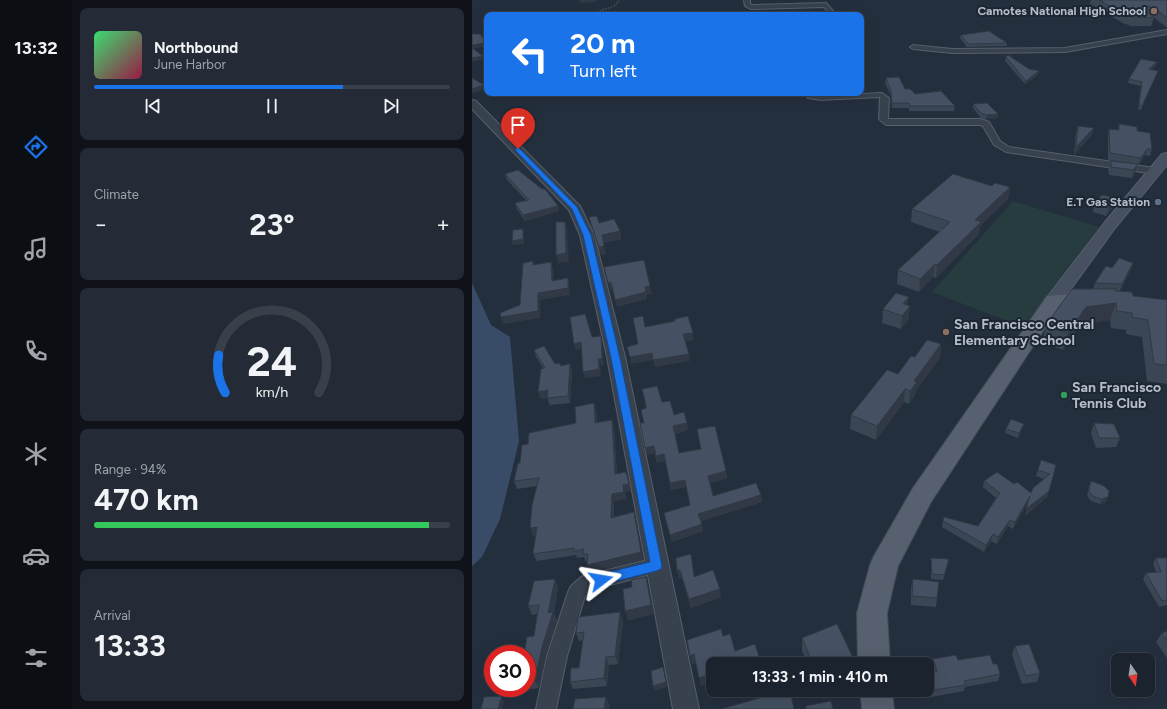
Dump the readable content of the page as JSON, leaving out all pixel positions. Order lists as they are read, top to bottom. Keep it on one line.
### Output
{"places":["Camotes National High School","E.T Gas Station","San Francisco Central Elementary School","San Francisco Tennis Club"],"north":"bottom","page":{"tabs":"13:32","turn":["20 m","Turn left"],"song":["Northbound","June Harbor"],"tile":["Climate",["Range · 94%","470 km"],["Arrival","13:33"]],"heat":["−","23°","+"],"limit":"30","trip":"13:33 · 1 min · 410 m","gauge":["24","km/h"]}}
